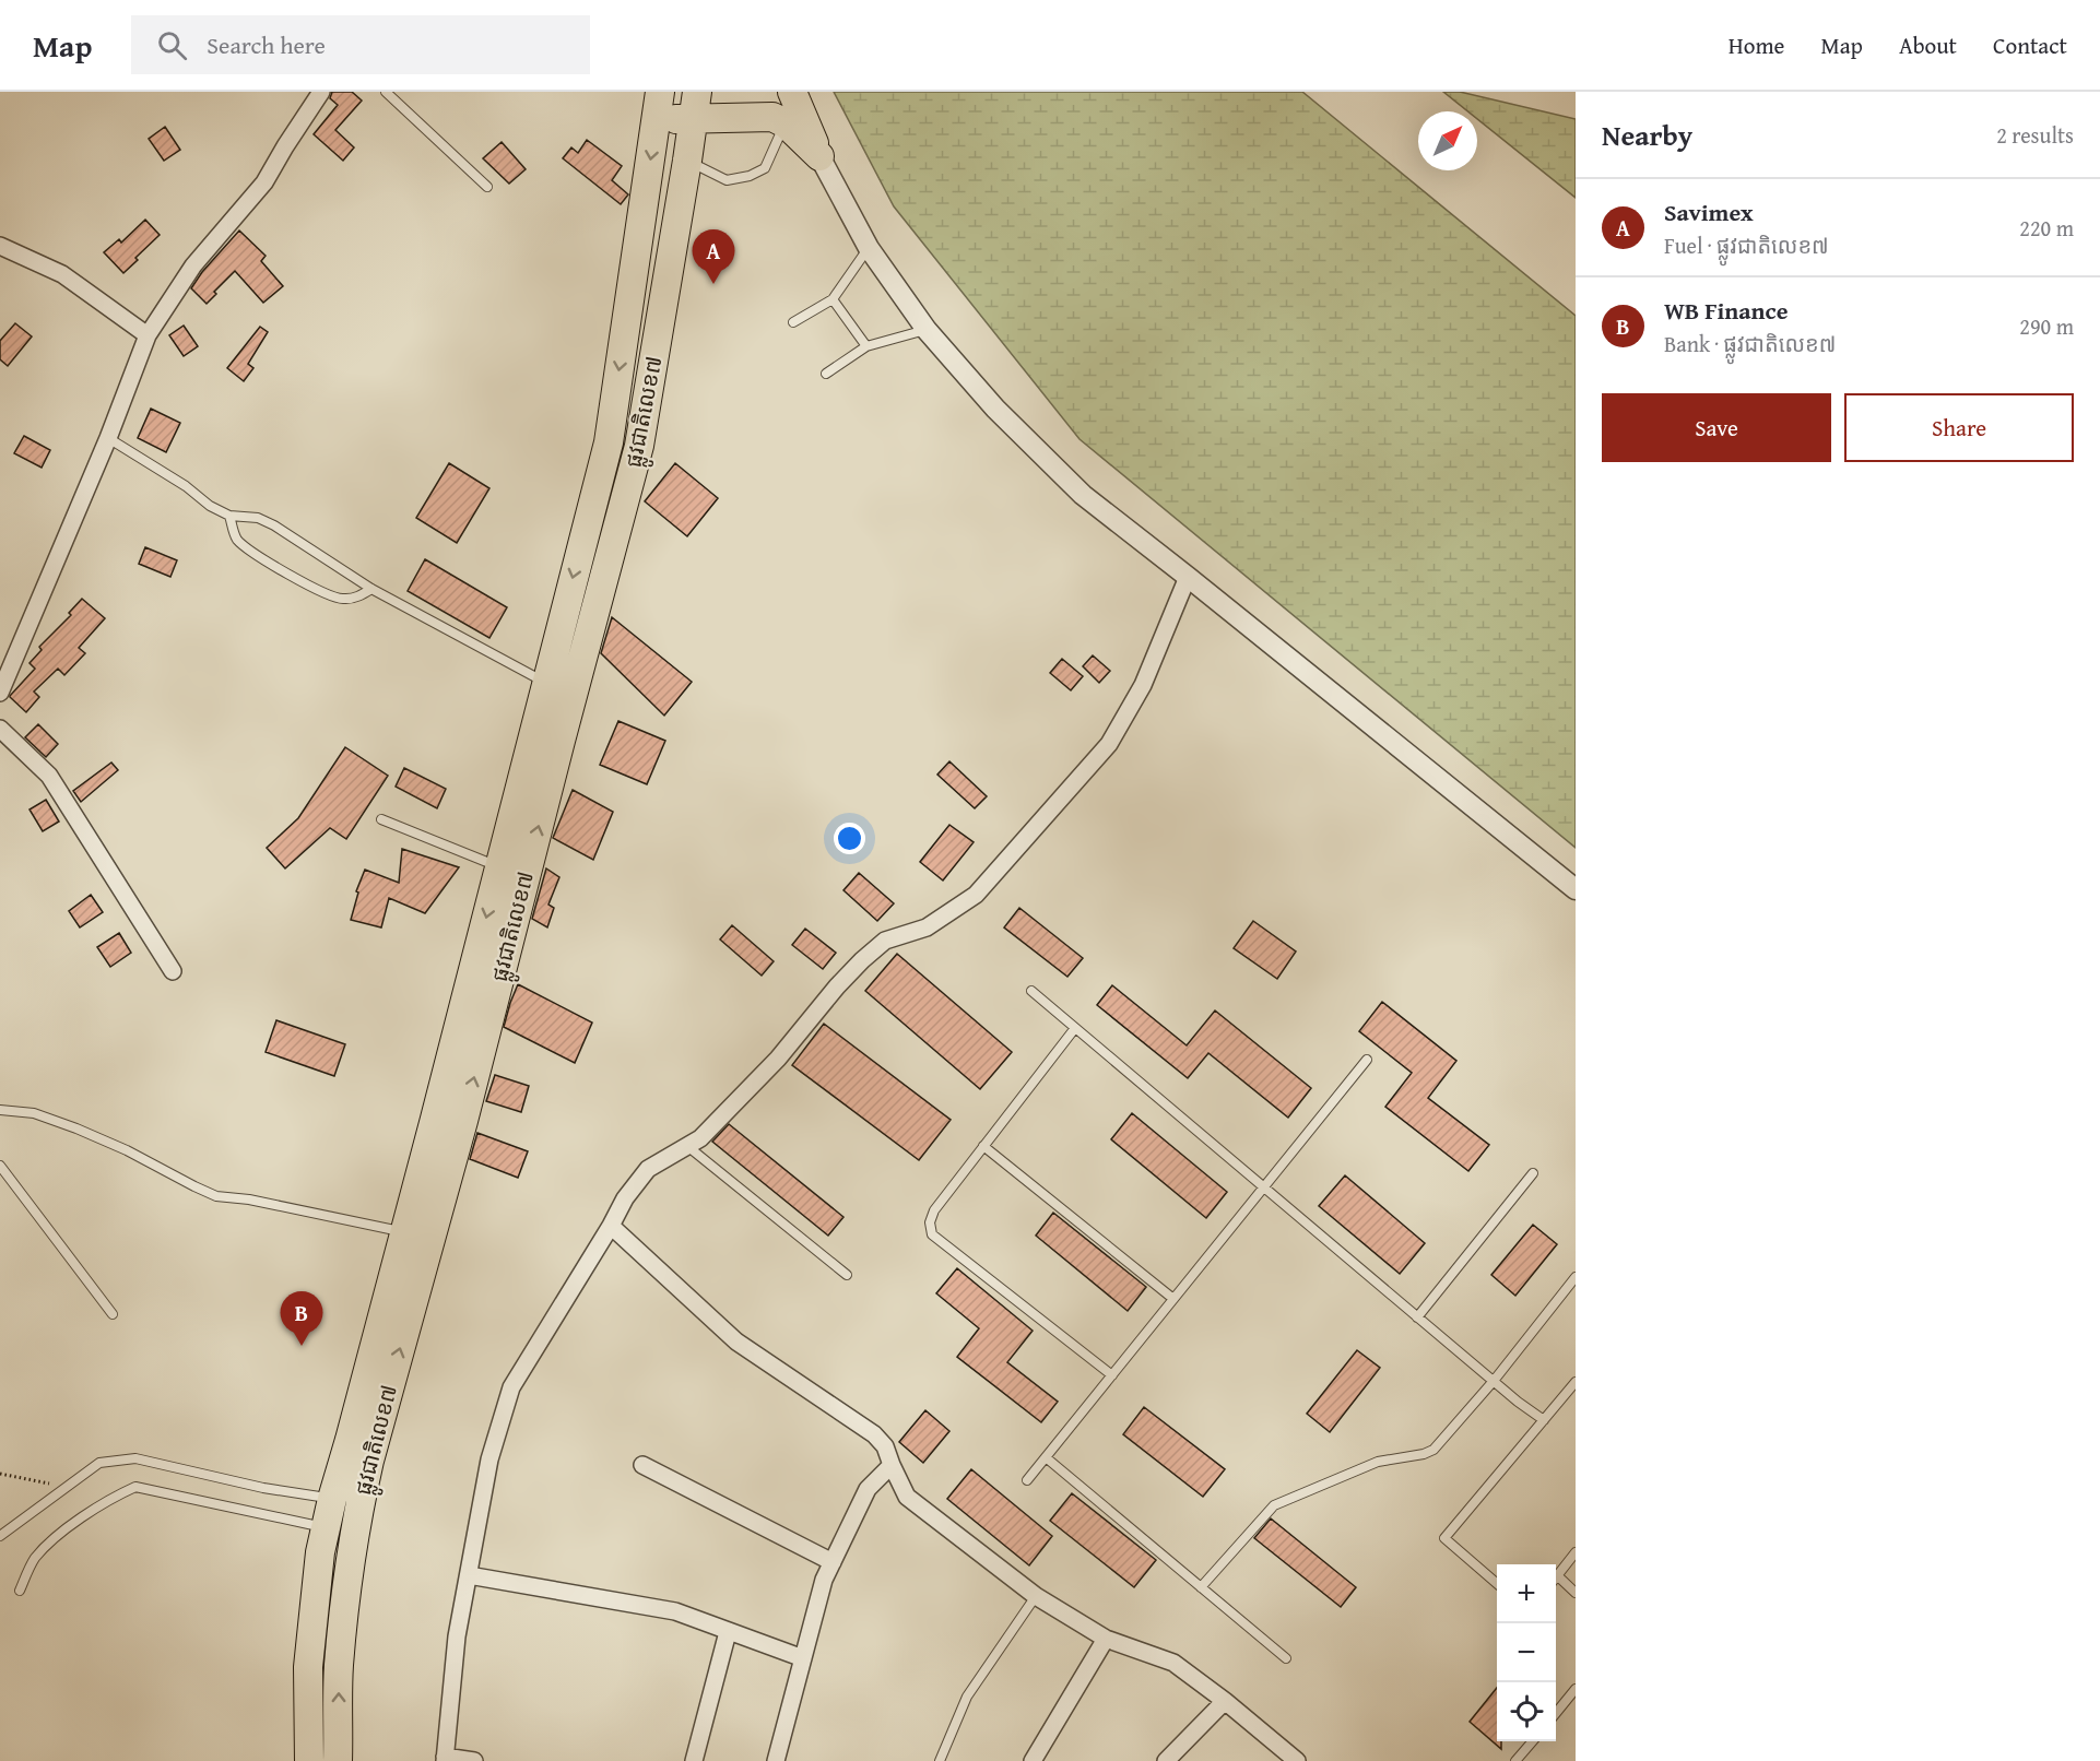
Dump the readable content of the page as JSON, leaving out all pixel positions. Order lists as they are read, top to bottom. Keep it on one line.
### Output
{"streets":{"highway":["ផ្លូវជាតិលេខ៧"]},"north":"top right","page":{"header":"Map","search":"Search here","nav":["Home","Map","About","Contact"],"heading":["Nearby","2 results"],"list":[{"mark":"A","name":"Savimex","note":"Fuel · ផ្លូវជាតិលេខ៧","value":"220 m"},{"mark":"B","name":"WB Finance","note":"Bank · ផ្លូវជាតិលេខ៧","value":"290 m"}],"pins":["A","B"],"buttons":["Save","Share"],"map_buttons":["+","−"]}}
